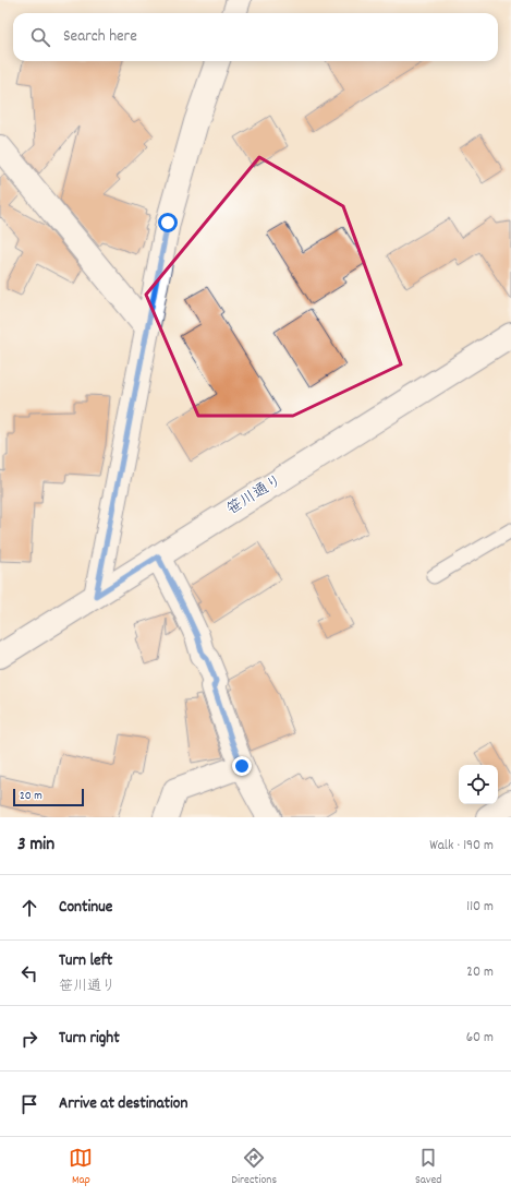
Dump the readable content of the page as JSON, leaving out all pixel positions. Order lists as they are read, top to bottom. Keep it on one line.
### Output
{"streets":{"street":["笹川通り"]},"scale_bar":"20 m","page":{"search":"Search here","scale":"20 m","heading":["3 min","Walk · 190 m"],"list":[["Continue","110 m"],["Turn left","笹川通り","20 m"],["Turn right","60 m"],"Arrive at destination"],"nav":["Map","Directions","Saved"]}}
